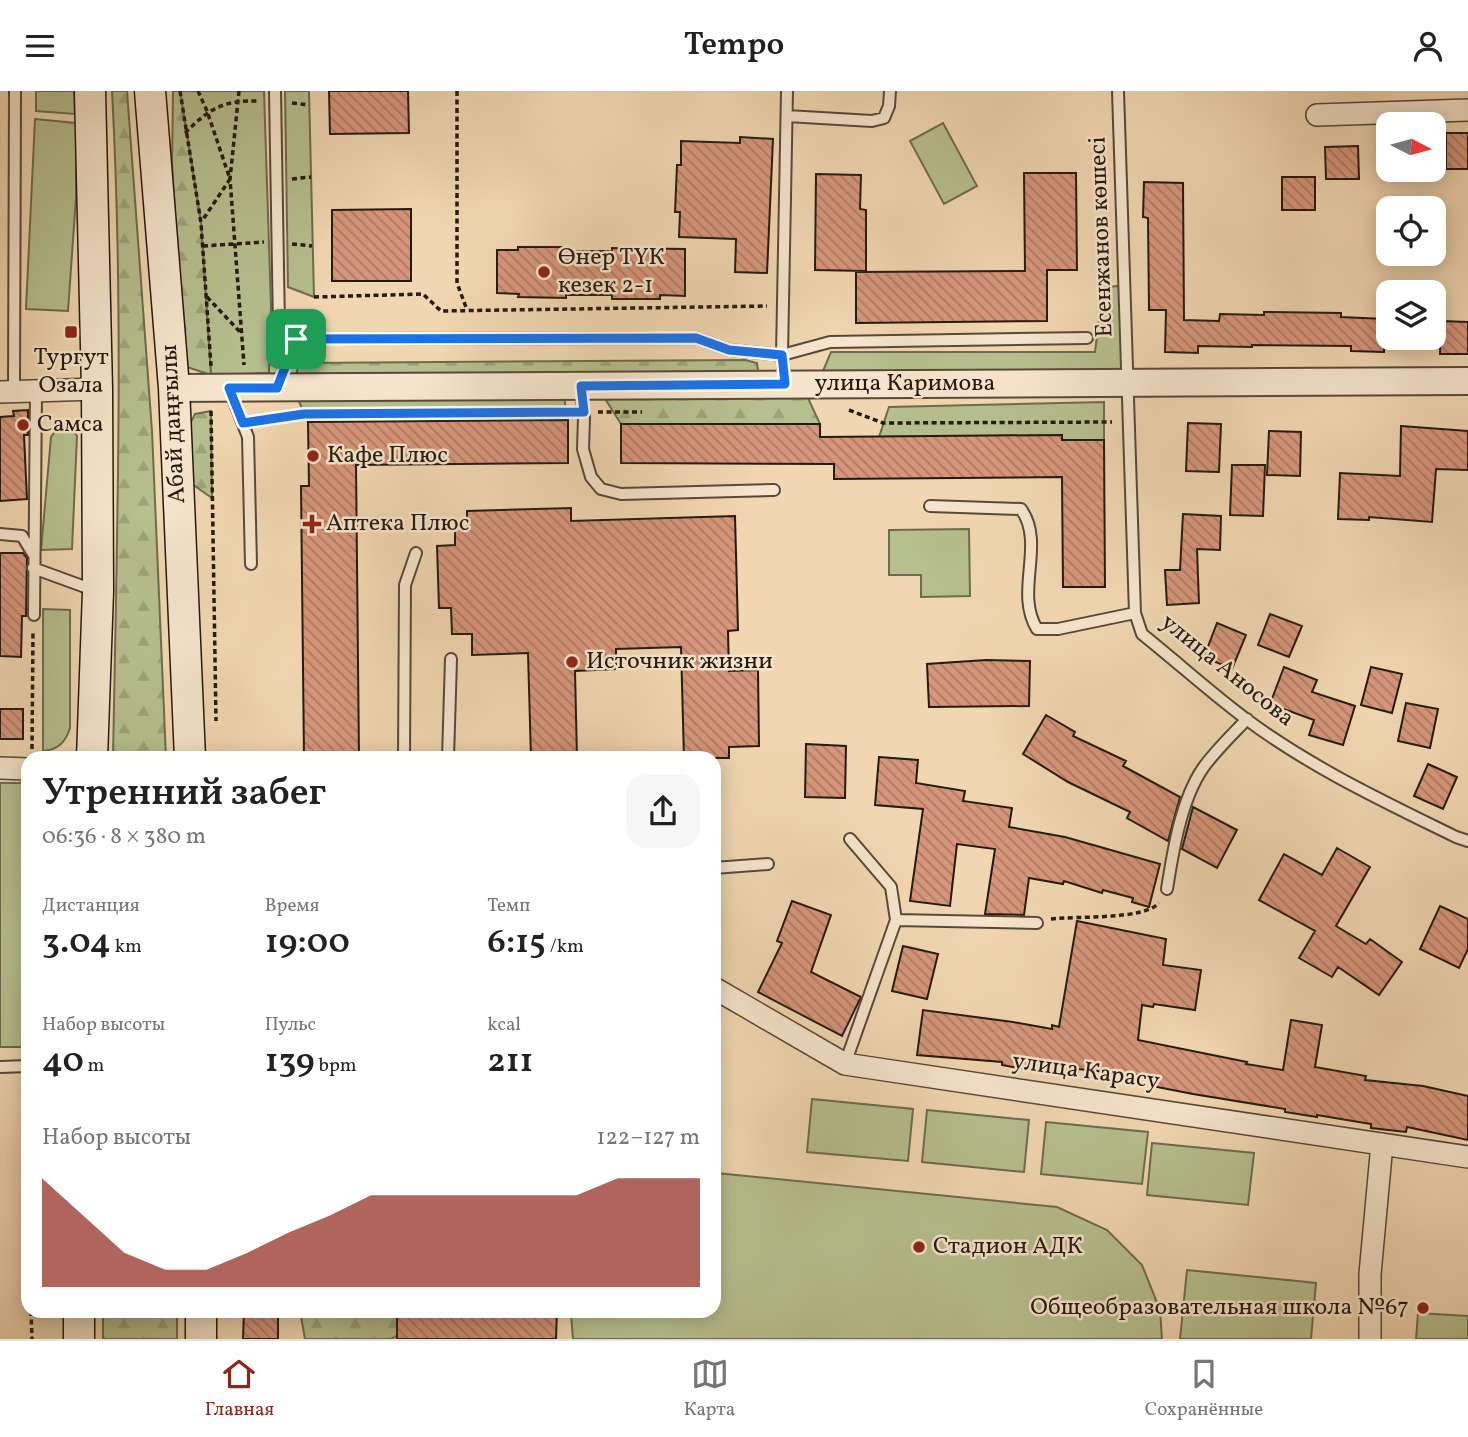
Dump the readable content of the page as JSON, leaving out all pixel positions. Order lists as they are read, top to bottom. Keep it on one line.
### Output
{"streets":{"main road":["Абай даңғылы"],"street":["улица Каримова","улица Карасу"],"lane":["Есенжанов көшесі","улица Аносова"]},"crossings":[["Есенжанов көшесі","улица Каримова"],["Есенжанов көшесі","улица Аносова"],["улица Каримова","Абай даңғылы"],["улица Каримова","улица Аносова"]],"places":{"other":["Өнер ТҮК кезек 2-1","Самса","Кафе Плюс","Источник жизни","Стадион АДК","Общеобразовательная школа №67"],"transit":["Тургут Озала"],"health":["Аптека Плюс"]},"north":"right","page":{"header":"Tempo","heading":["Утренний забег","06:36 · 8 × 380 m"],"stats":[["Дистанция","3.04 km"],["Время","19:00"],["Темп","6:15 /km"],["Набор высоты","40 m"],["Пульс","139 bpm"],["kcal","211"]],"chart":["Набор высоты","122–127 m"],"tabs":["Главная","Карта","Сохранённые"]}}
